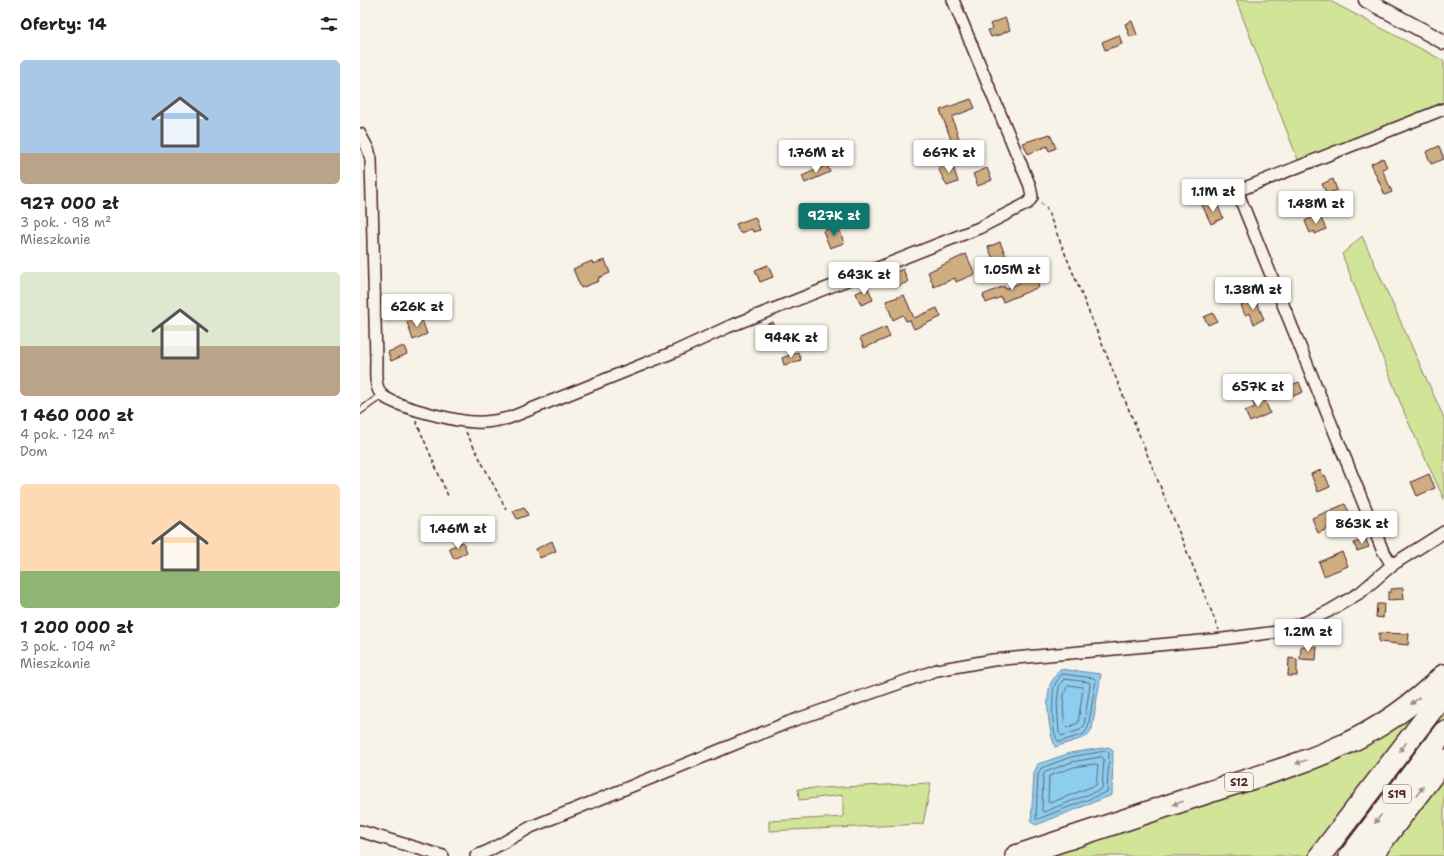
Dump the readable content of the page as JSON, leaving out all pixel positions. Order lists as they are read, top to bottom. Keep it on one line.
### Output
{"streets":{"highway":["S12","S19"]},"page":{"heading":"Oferty: 14","list":[{"name":"927 000 zł","note":"3 pok. · 98 m² · Mieszkanie"},{"name":"1 460 000 zł","note":"4 pok. · 124 m² · Dom"},{"name":"1 200 000 zł","note":"3 pok. · 104 m² · Mieszkanie"}],"price":["1.76M zł","667K zł","1.1M zł","1.48M zł","927K zł","1.05M zł","643K zł","1.38M zł","626K zł","944K zł","657K zł","863K zł","1.46M zł","1.2M zł"]}}
